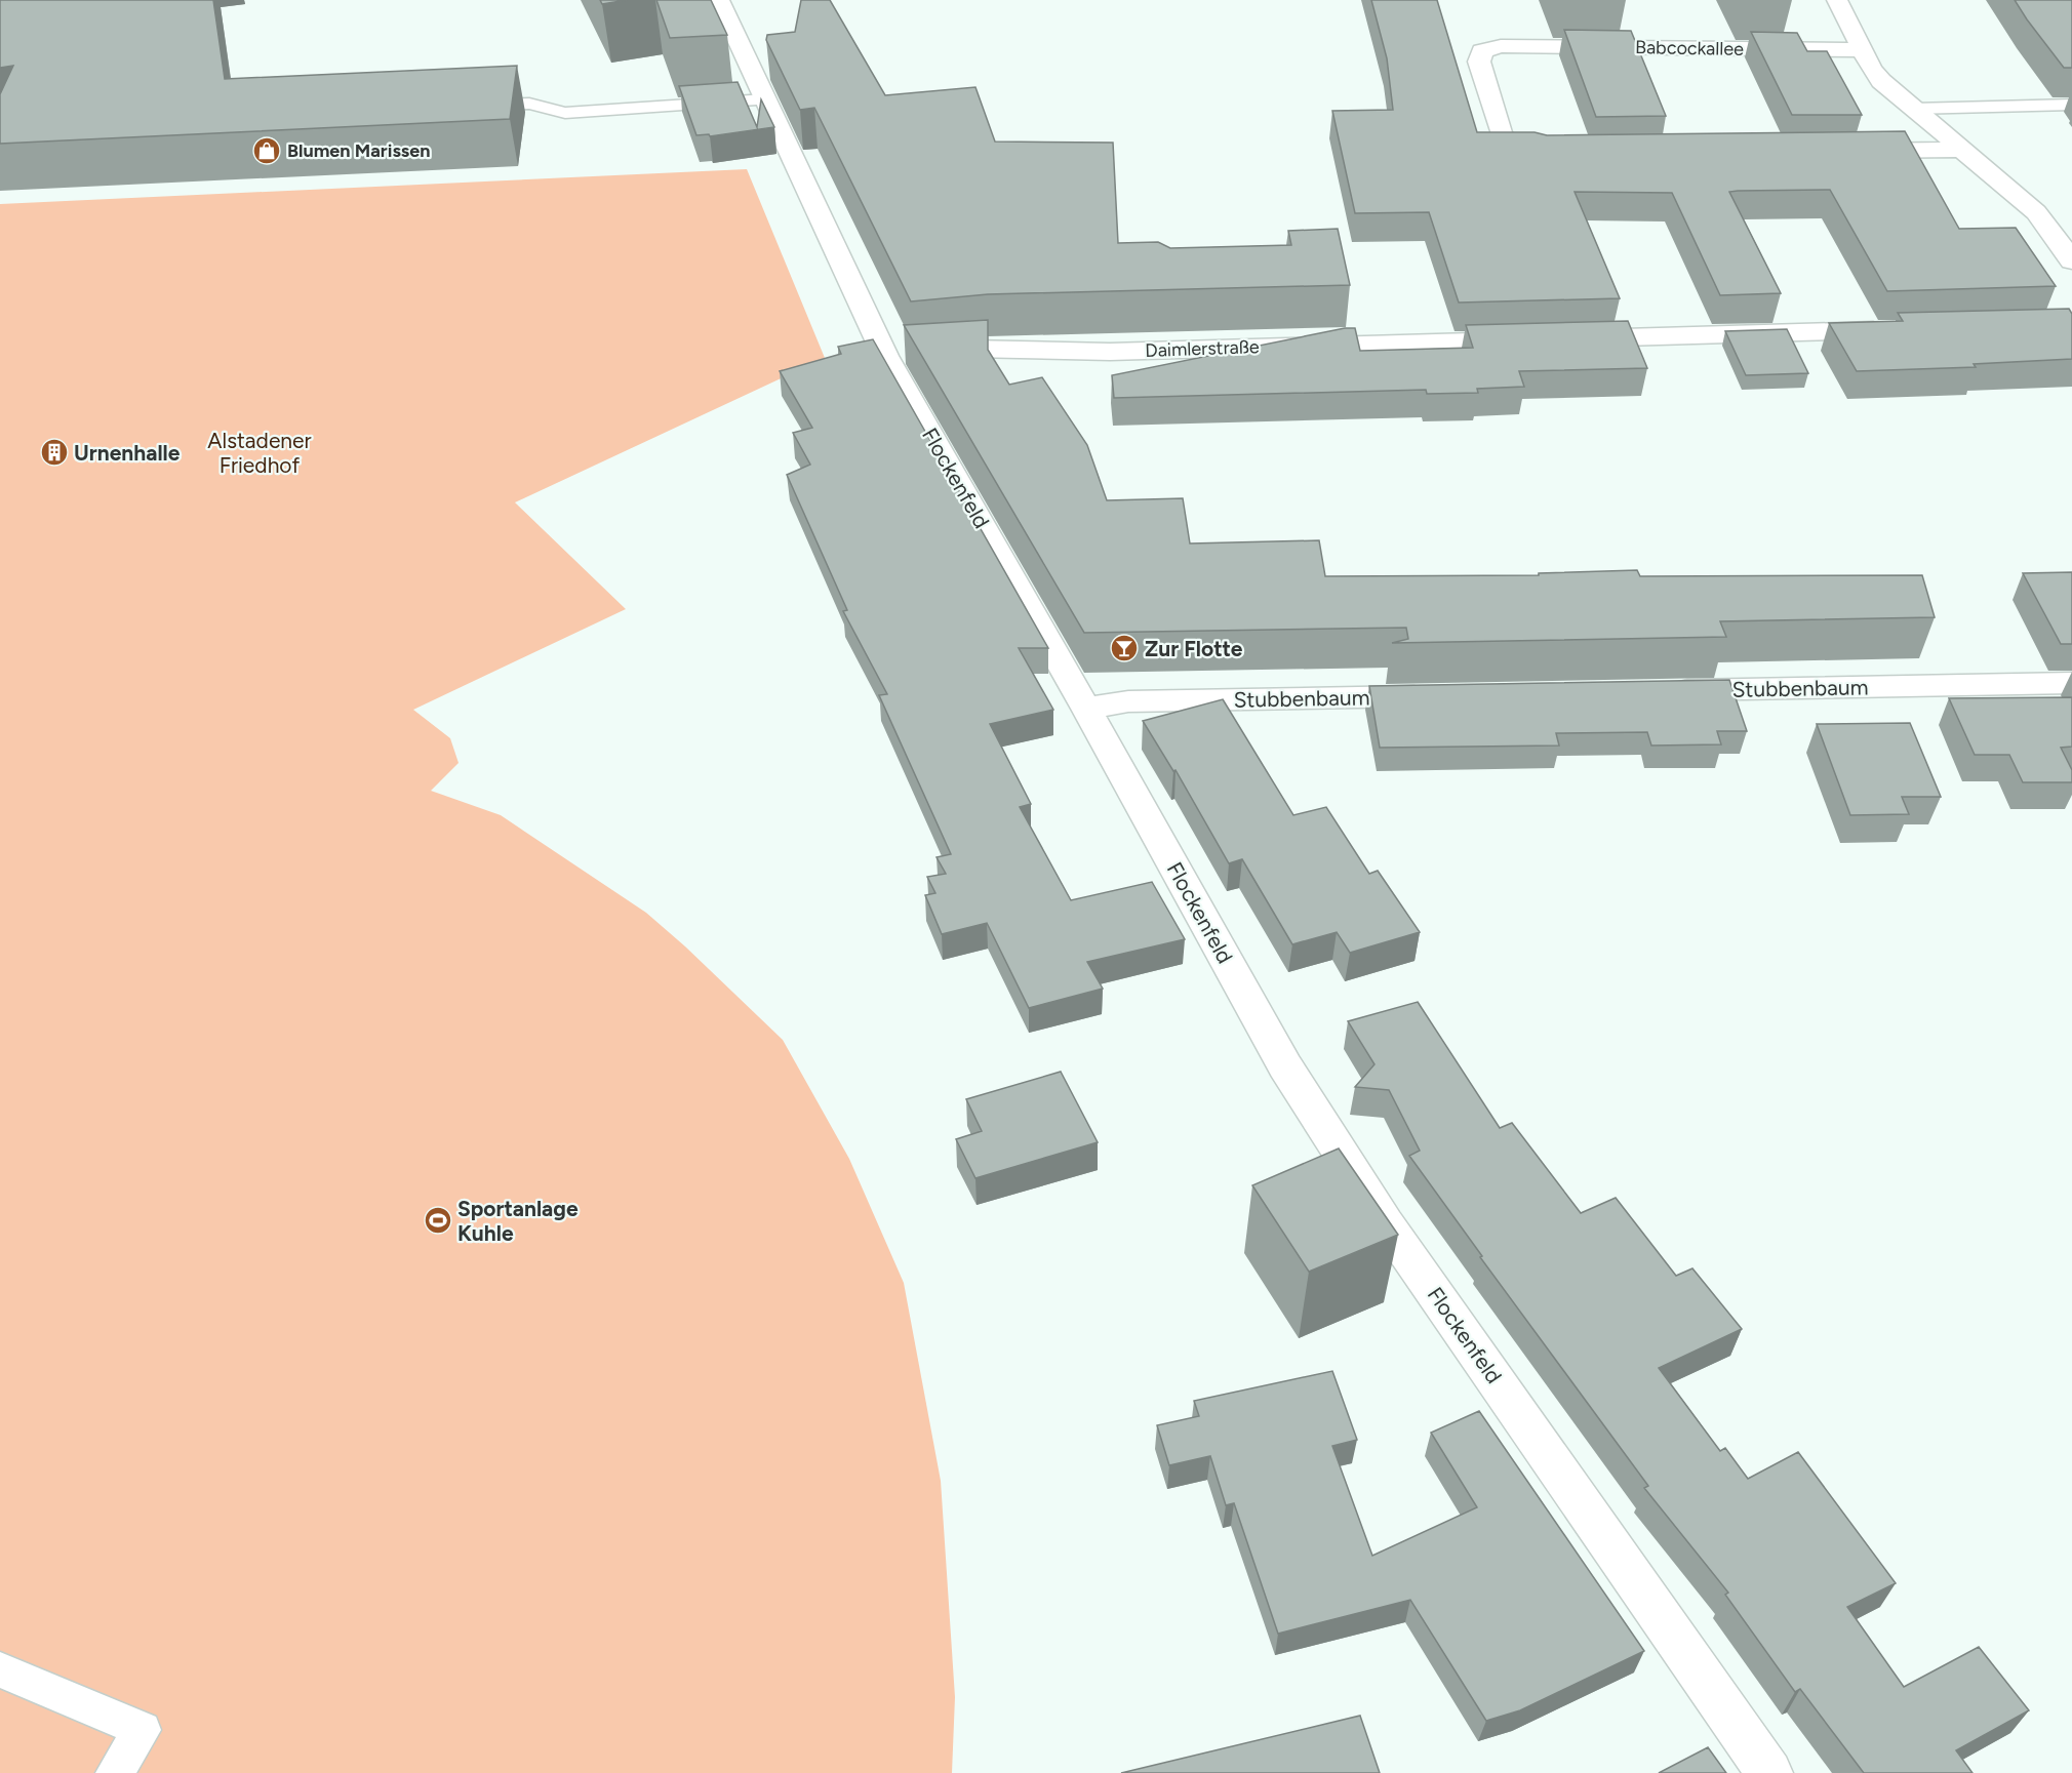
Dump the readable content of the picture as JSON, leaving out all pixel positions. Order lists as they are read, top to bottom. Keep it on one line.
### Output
{"streets":{"street":["Babcockallee","Daimlerstraße","Flockenfeld","Stubbenbaum"]},"crossings":[["Daimlerstraße","Flockenfeld"],["Flockenfeld","Stubbenbaum"]],"parks":["Alstadener Friedhof"],"places":{"shop":["Blumen Marissen"],"building":["Urnenhalle"],"bar":["Zur Flotte"],"sports":["Sportanlage Kuhle"]}}
